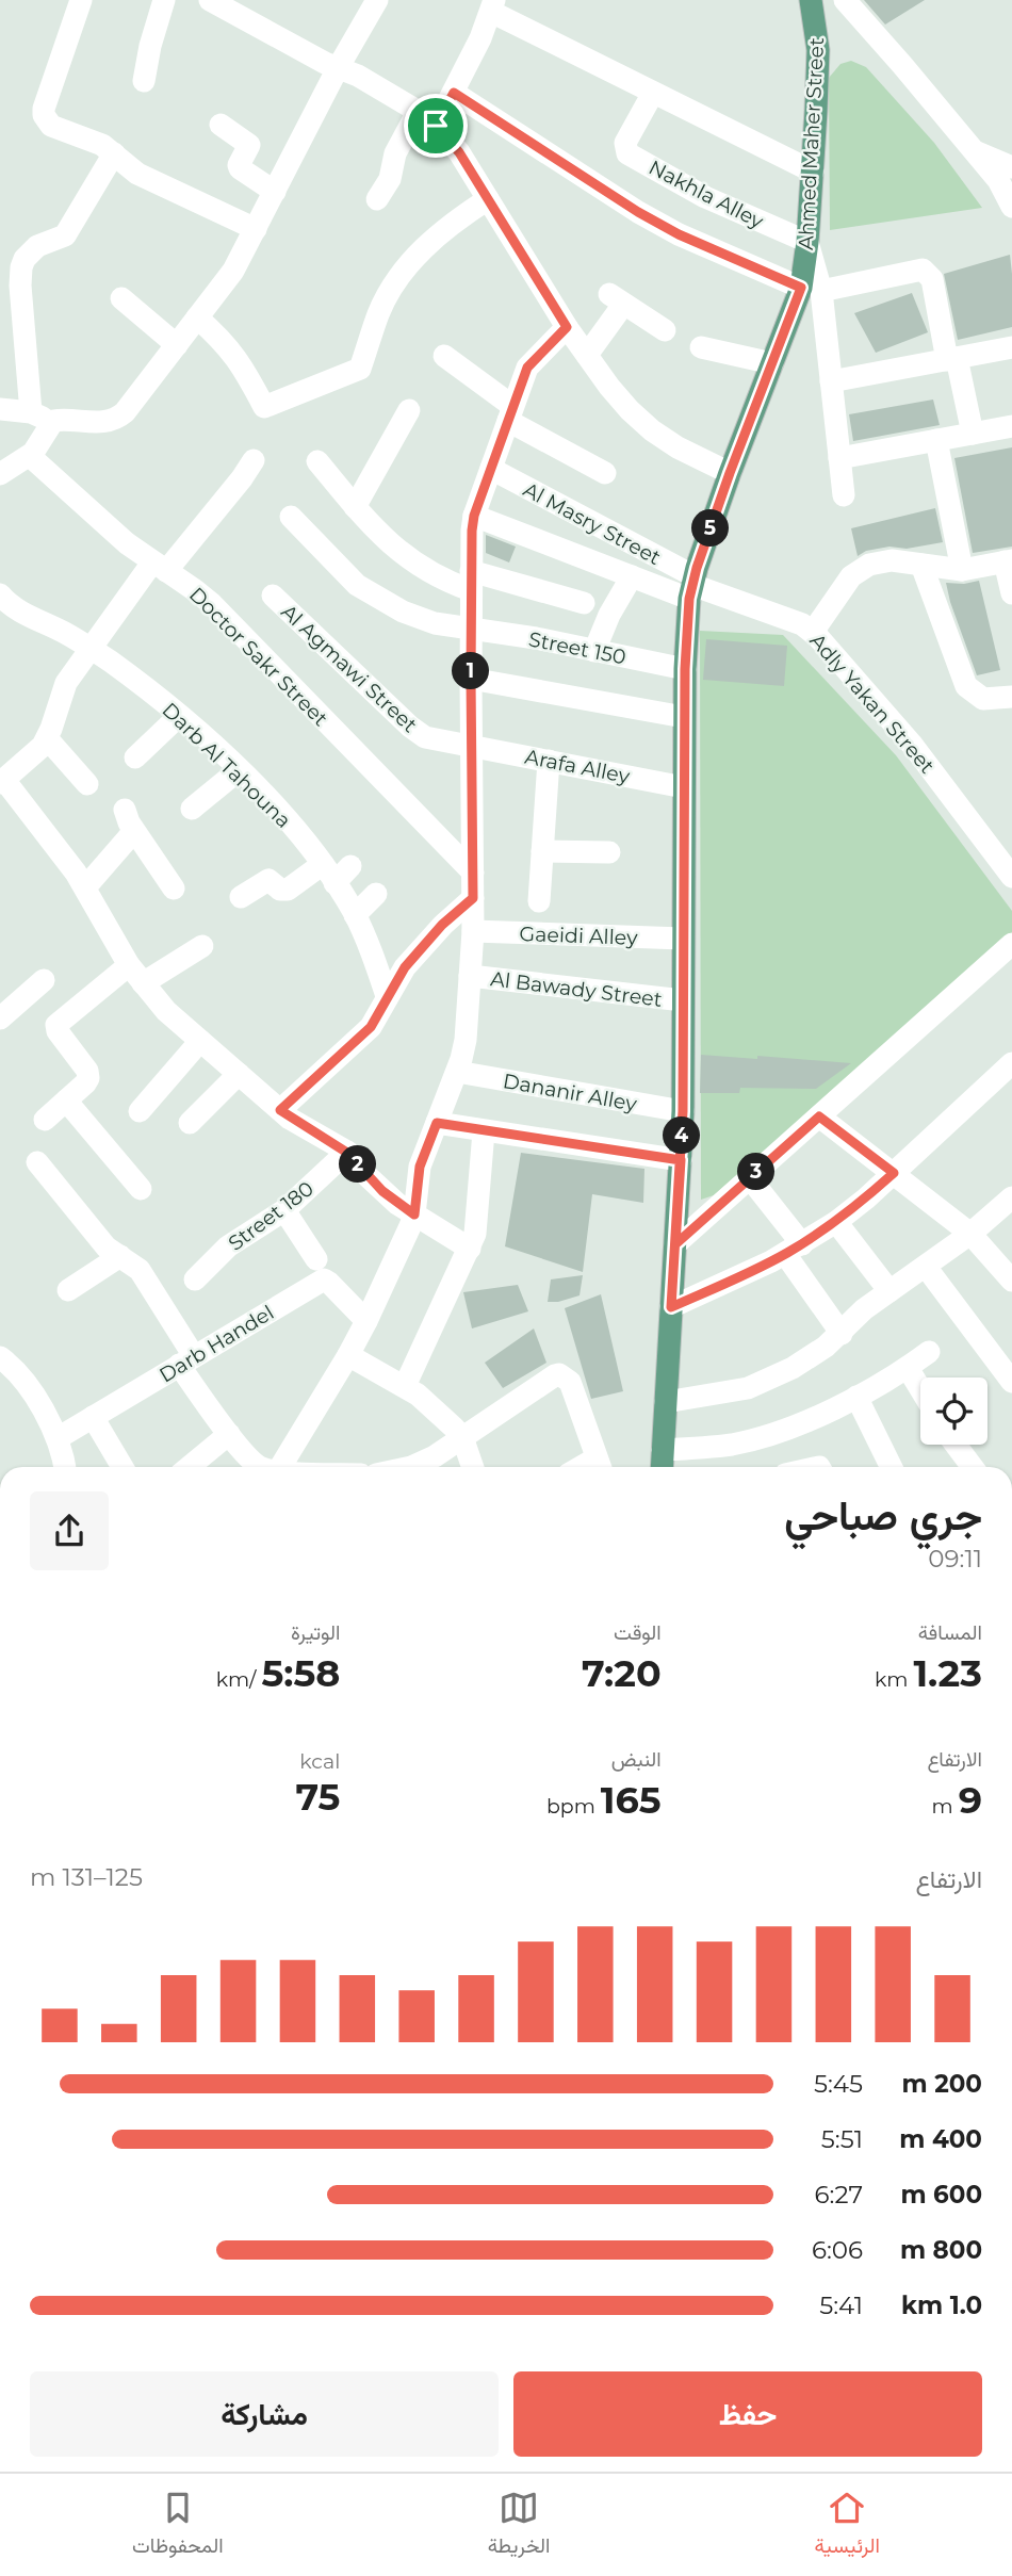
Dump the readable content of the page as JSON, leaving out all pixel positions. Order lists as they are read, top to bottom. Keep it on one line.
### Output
{"streets":{"main road":["Ahmed Maher Street"],"street":["Nakhla Alley","Al Masry Street","Street 150","Doctor Sakr Street","Al Agmawi Street","Adly Yakan Street","Darb Al Tahouna","Arafa Alley","Gaeidi Alley","Al Bawady Street","Dananir Alley","Street 180","Darb Handel"]},"crossings":[["Ahmed Maher Street","Nakhla Alley"],["Ahmed Maher Street","Al Masry Street"],["Ahmed Maher Street","Street 150"],["Ahmed Maher Street","Adly Yakan Street"],["Ahmed Maher Street","Arafa Alley"],["Ahmed Maher Street","Gaeidi Alley"],["Ahmed Maher Street","Al Bawady Street"],["Ahmed Maher Street","Dananir Alley"],["Al Masry Street","Adly Yakan Street"],["Al Agmawi Street","Arafa Alley"]],"page":{"pins":["5","1","4","2","3"],"heading":["جري صباحي","09:11"],"stats":[["المسافة","1.23 km"],["الوقت","7:20"],["الوتيرة","5:58 /km"],["الارتفاع","9 m"],["النبض","165 bpm"],["kcal","75"]],"chart":["الارتفاع","125–131 m"],"list":[{"name":"200 m","note":"5:45"},{"name":"400 m","note":"5:51"},{"name":"600 m","note":"6:27"},{"name":"800 m","note":"6:06"},{"name":"1.0 km","note":"5:41"}],"buttons":["حفظ","مشاركة"],"tabs":["الرئيسية","الخريطة","المحفوظات"]}}
